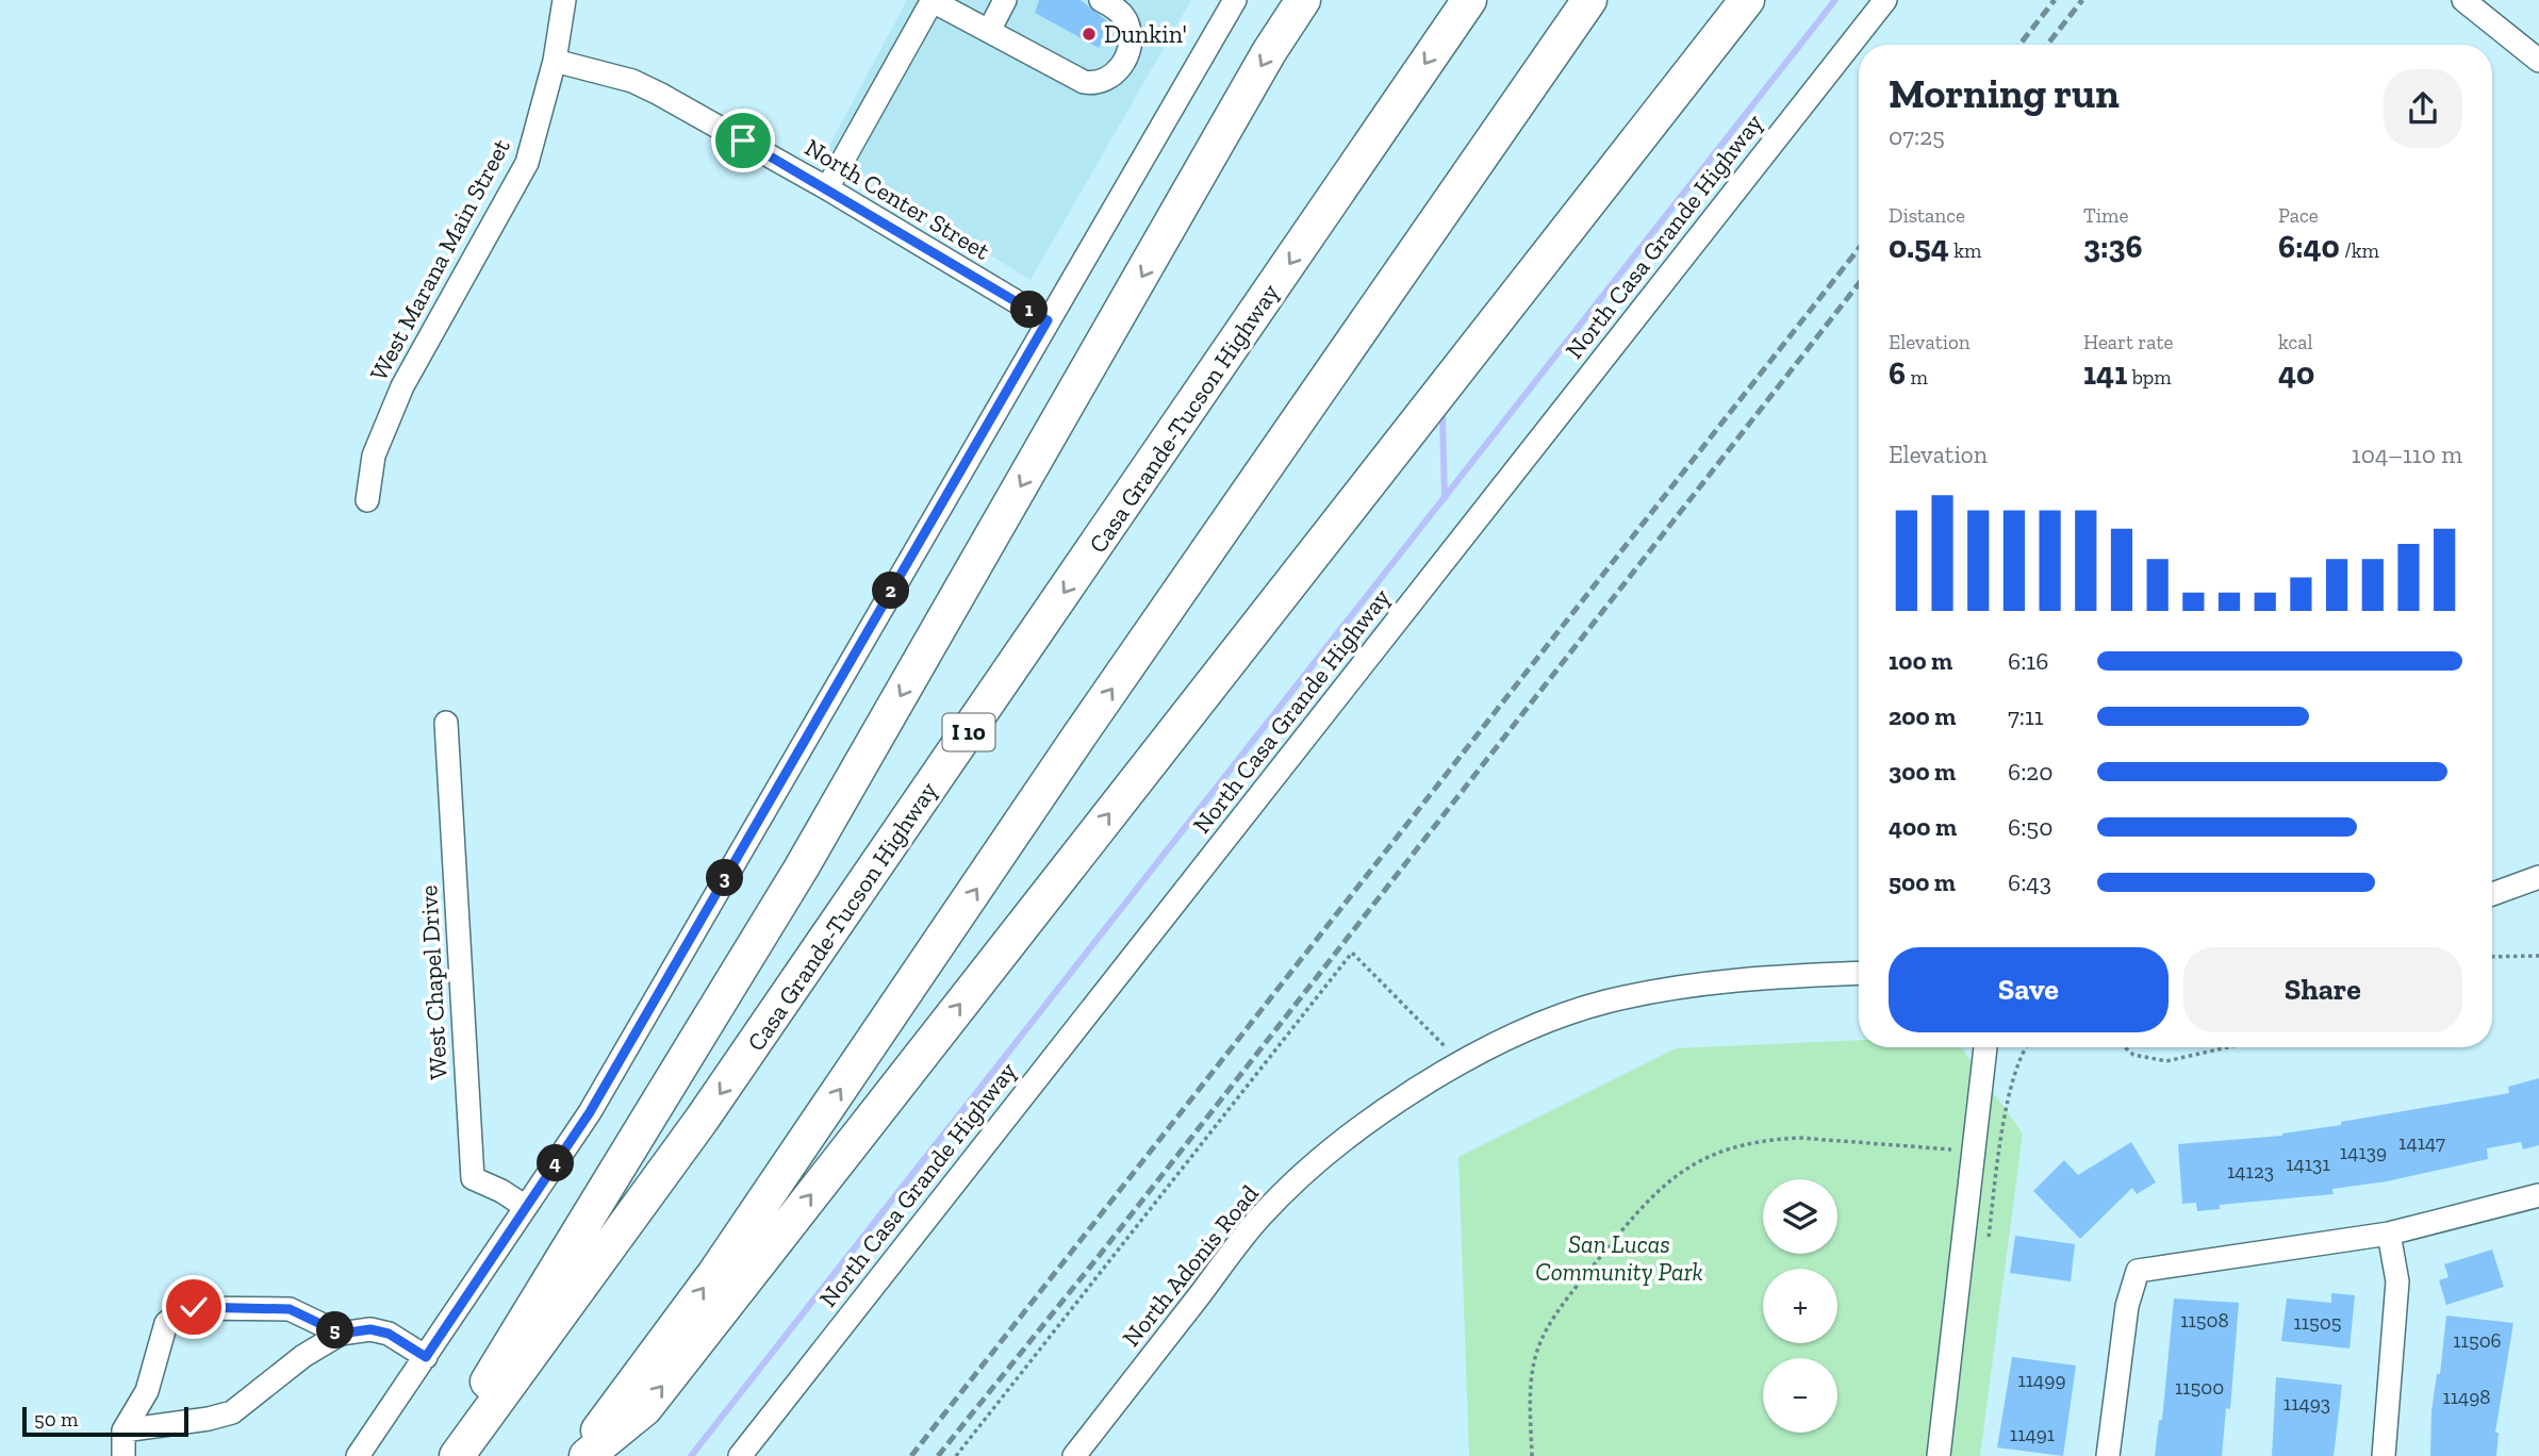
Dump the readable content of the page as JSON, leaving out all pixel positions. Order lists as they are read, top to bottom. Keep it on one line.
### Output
{"streets":{"highway":["Casa Grande-Tucson Highway","I 10"],"street":["North Center Street","North Casa Grande Highway","West Marana Main Street","West Chapel Drive","North Adonis Road"]},"crossings":[["North Center Street","West Marana Main Street"]],"parks":["San Lucas Community Park"],"places":["Dunkin'"],"house_numbers":["14147","14139","14131","14123","11508","11505","11506","11499","11500","11498","11493","11491"],"scale_bar":"50 m","page":{"heading":["Morning run","07:25"],"stats":[["Distance","0.54 km"],["Time","3:36"],["Pace","6:40 /km"],["Elevation","6 m"],["Heart rate","141 bpm"],["kcal","40"]],"pins":["1","2","3","4","5"],"chart":["Elevation","104–110 m"],"list":[{"name":"100 m","note":"6:16"},{"name":"200 m","note":"7:11"},{"name":"300 m","note":"6:20"},{"name":"400 m","note":"6:50"},{"name":"500 m","note":"6:43"}],"buttons":["Save","Share"],"map_buttons":["+","−"],"scale":"50 m"}}
